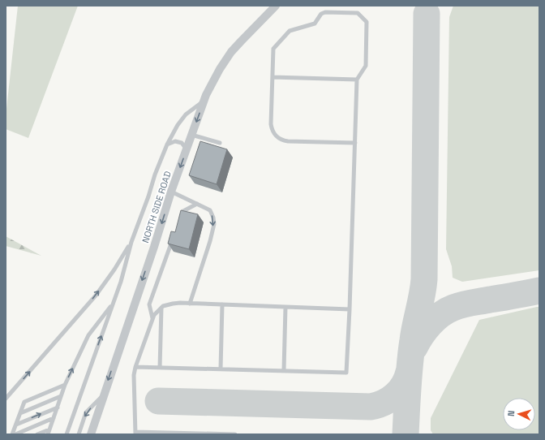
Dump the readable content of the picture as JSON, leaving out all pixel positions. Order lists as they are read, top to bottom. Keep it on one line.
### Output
{"streets":{"street":["NORTH SIDE ROAD"]},"one_way":["NORTH SIDE ROAD"],"north":"left"}
